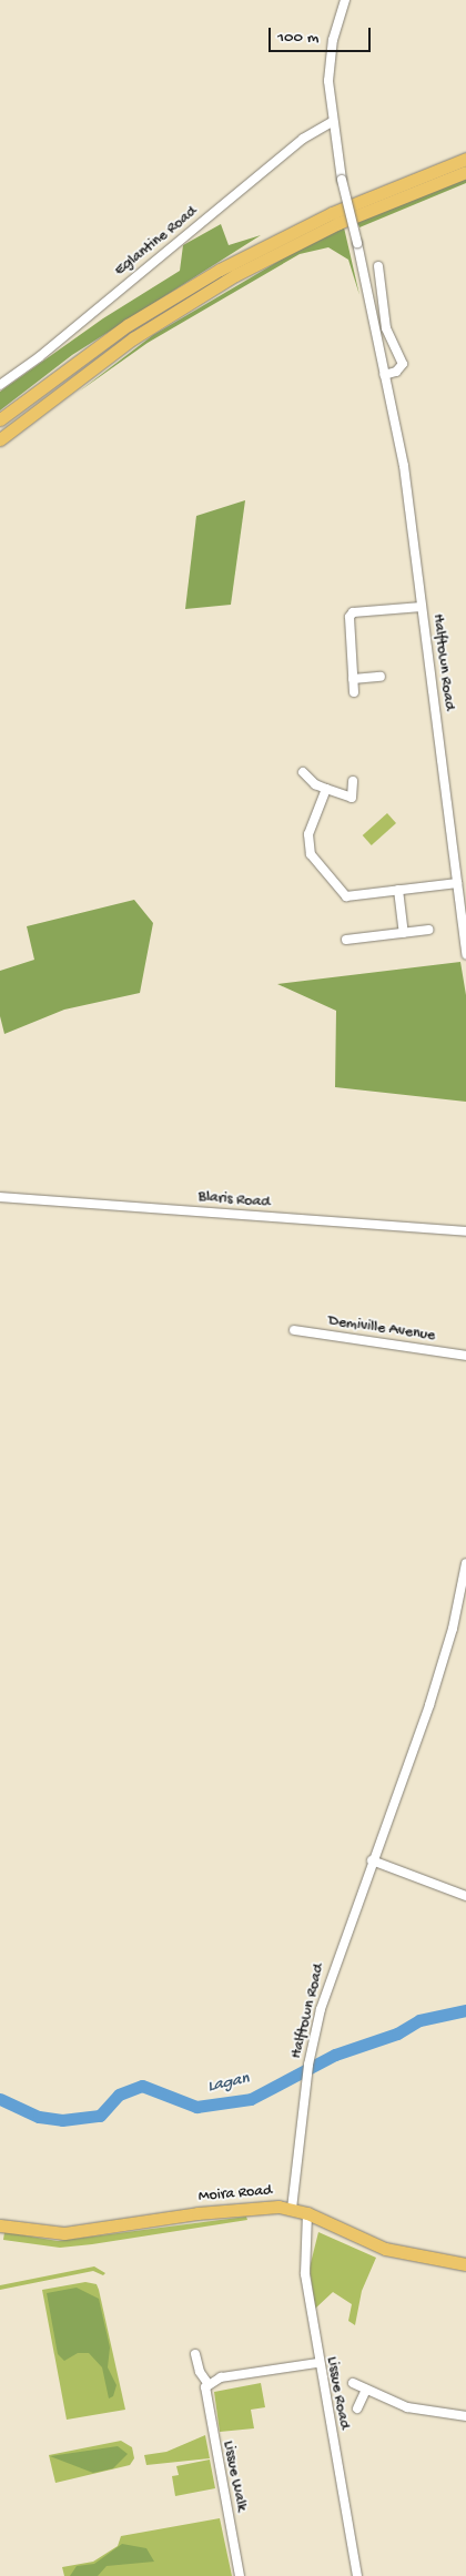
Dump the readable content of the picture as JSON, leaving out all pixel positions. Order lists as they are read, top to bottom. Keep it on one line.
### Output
{"streets":{"highway":["Moira Road"],"street":["Eglantine Road","Halftown Road","Blaris Road","Demiville Avenue","Lissue Road","Lissue Walk"]},"crossings":[["Eglantine Road","Halftown Road"],["Halftown Road","Moira Road"],["Moira Road","Lissue Road"]],"water":["Lagan"],"scale_bar":"100 m"}
